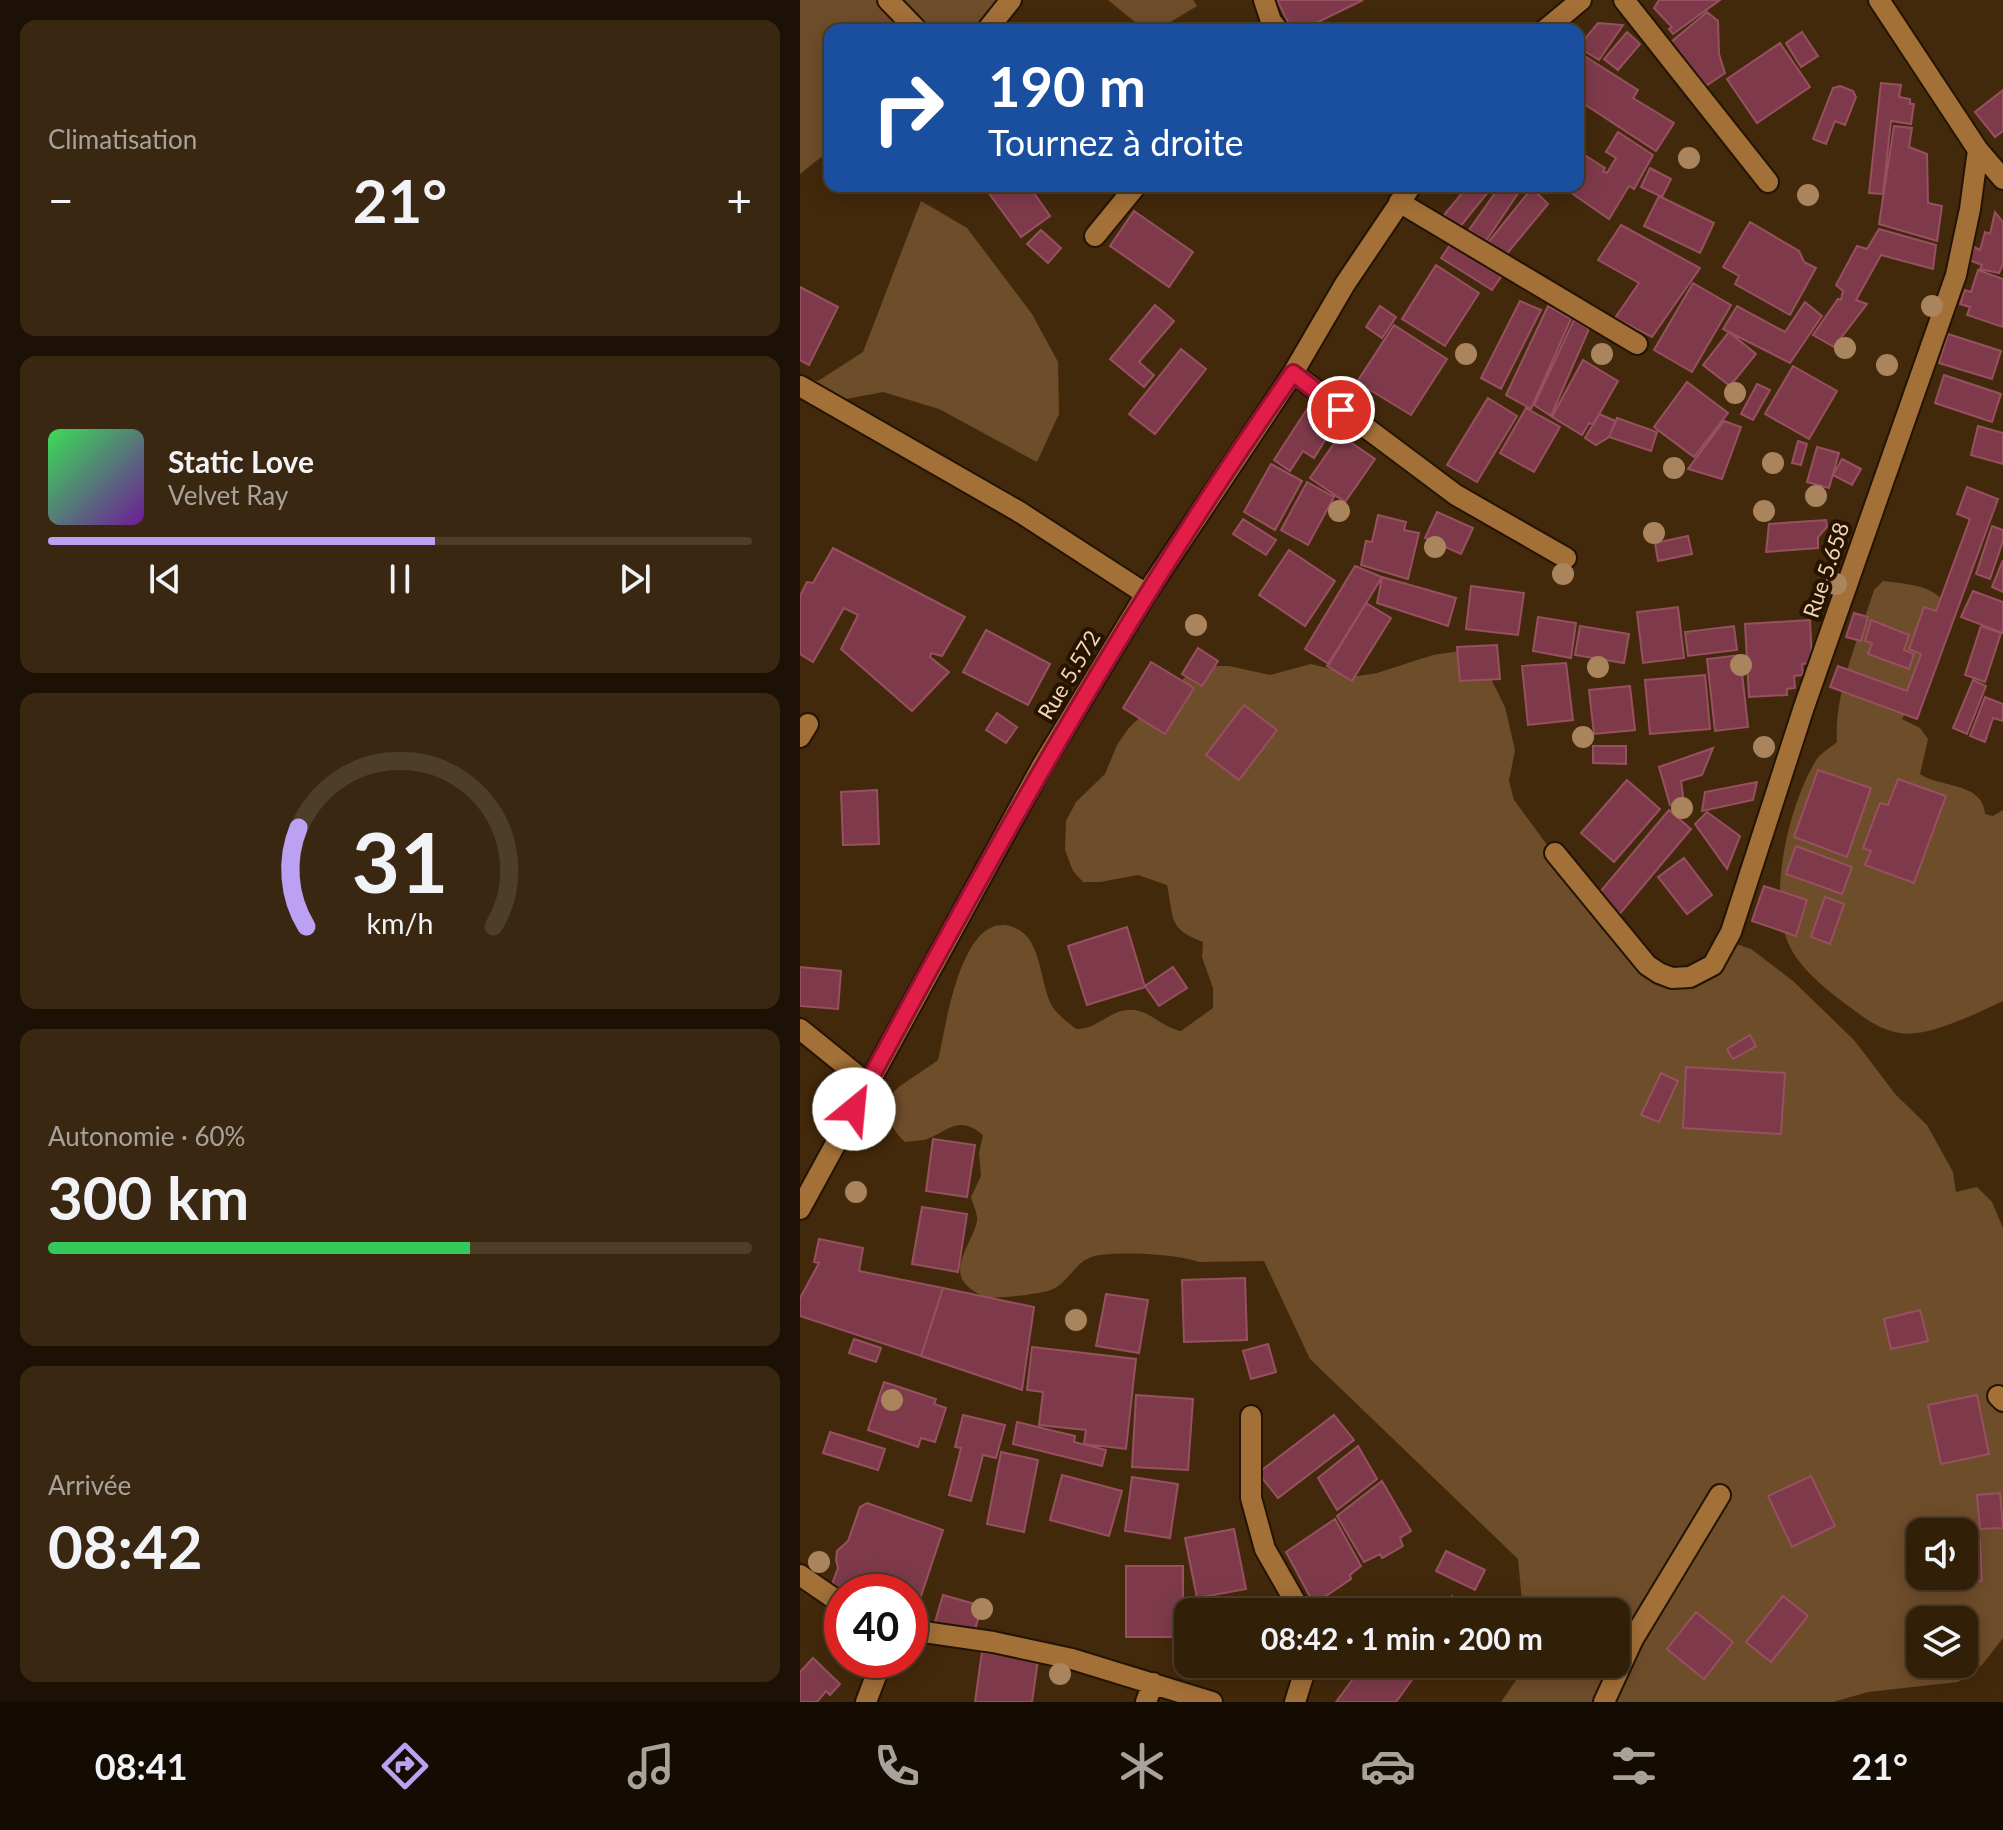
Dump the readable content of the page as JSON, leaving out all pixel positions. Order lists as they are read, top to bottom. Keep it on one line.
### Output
{"streets":{"street":["Rue 5.658","Rue 5.572"]},"page":{"tile":["Climatisation",["Autonomie · 60%","300 km"],["Arrivée","08:42"]],"turn":["190 m","Tournez à droite"],"heat":["−","21°","+"],"song":["Static Love","Velvet Ray"],"limit":"40","trip":"08:42 · 1 min · 200 m","tabs":["08:41","21°"],"gauge":["31","km/h"]}}
